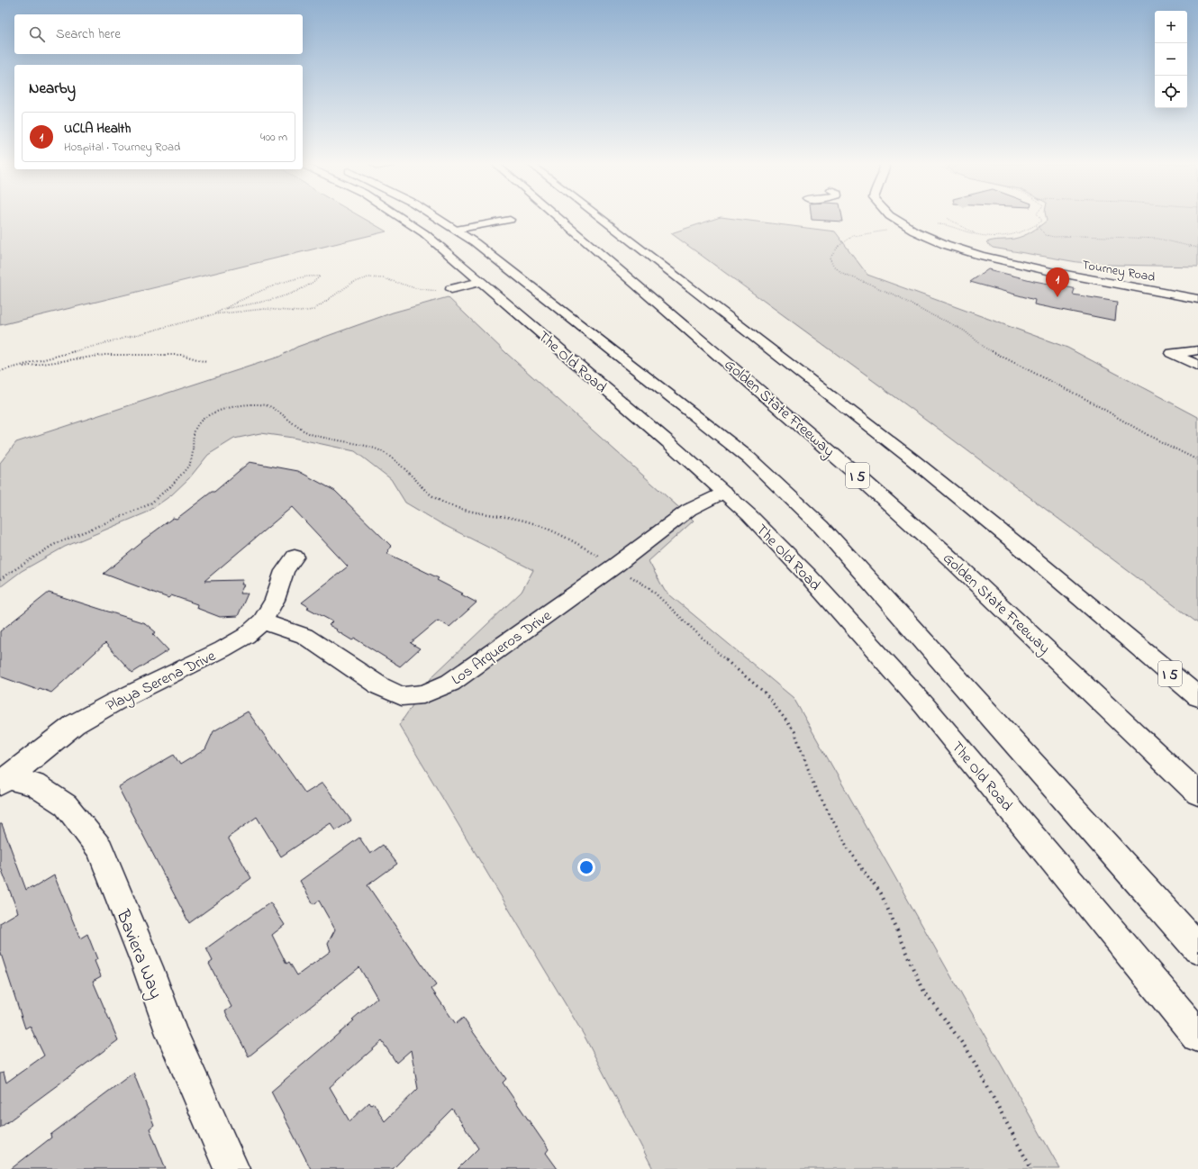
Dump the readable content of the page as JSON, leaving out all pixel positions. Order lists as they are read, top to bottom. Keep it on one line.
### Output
{"streets":{"main road":["Tourney Road","The Old Road","Golden State Freeway","I 5","Los Arqueros Drive","Playa Serena Drive","Baviera Way"]},"crossings":[["The Old Road","Los Arqueros Drive"],["Los Arqueros Drive","Playa Serena Drive"],["Playa Serena Drive","Baviera Way"]],"page":{"map_buttons":["+","−"],"search":"Search here","heading":"Nearby","list":[{"mark":"1","name":"UCLA Health","note":"Hospital · Tourney Road","value":"400 m"}],"pins":"1"}}
